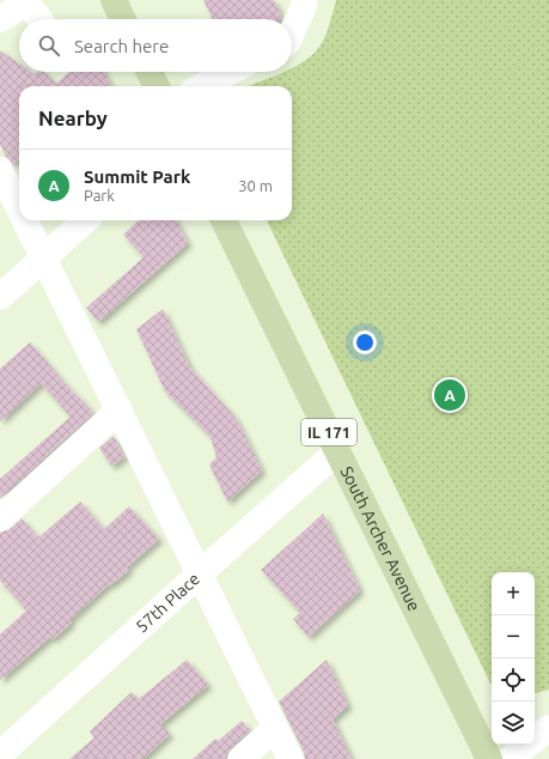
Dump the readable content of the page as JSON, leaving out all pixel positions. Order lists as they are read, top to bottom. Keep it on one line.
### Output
{"streets":{"main road":["IL 171","South Archer Avenue"],"street":["57th Place"]},"crossings":[["South Archer Avenue","57th Place"]],"page":{"search":"Search here","heading":"Nearby","list":[{"mark":"A","name":"Summit Park","note":"Park","value":"30 m"}],"pins":"A","map_buttons":["+","−"]}}
